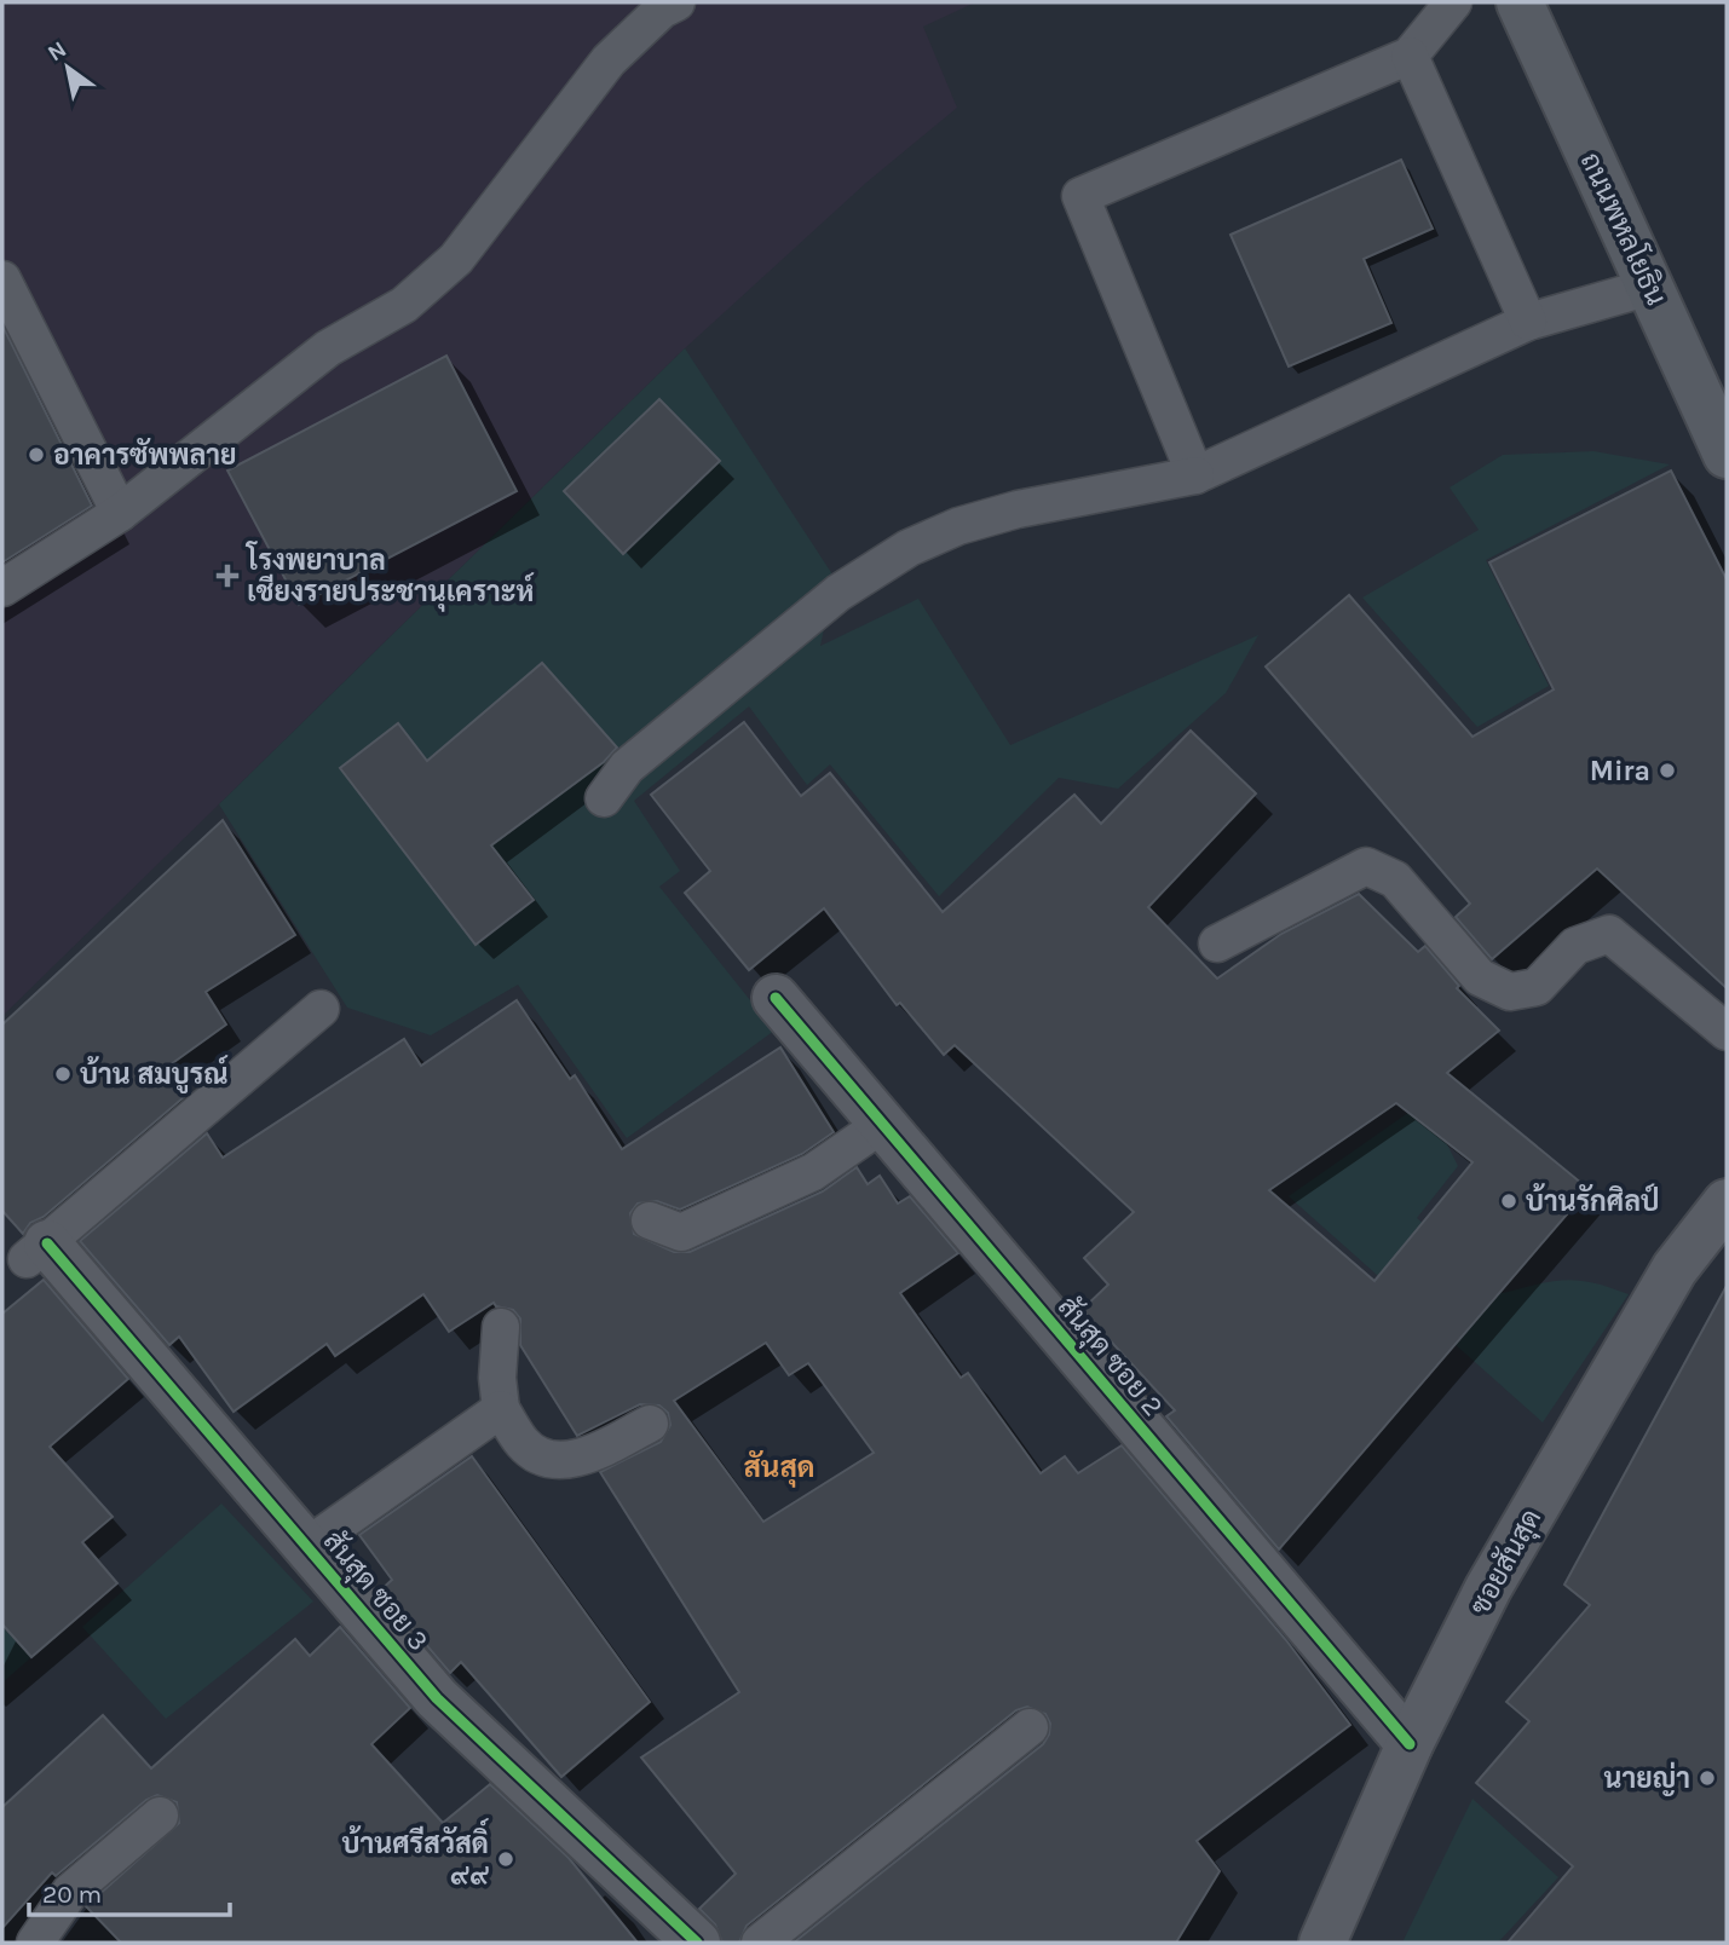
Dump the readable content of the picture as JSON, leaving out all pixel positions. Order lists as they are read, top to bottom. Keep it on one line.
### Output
{"streets":{"main road":["ถนนพหลโยธิน"],"street":["สันสุด ซอย 2","ซอยสันสุด","สันสุด ซอย 3"]},"crossings":[["สันสุด ซอย 2","ซอยสันสุด"]],"districts":["สันสุด"],"places":{"other":["อาคารซัพพลาย","Mira","บ้าน สมบูรณ์","บ้านรักศิลป์","นายญ่า","บ้านศรีสวัสดิ์ ๙๙"],"health":["โรงพยาบาล เชียงรายประชานุเคราะห์"]},"scale_bar":"20 m","north":"top left"}
